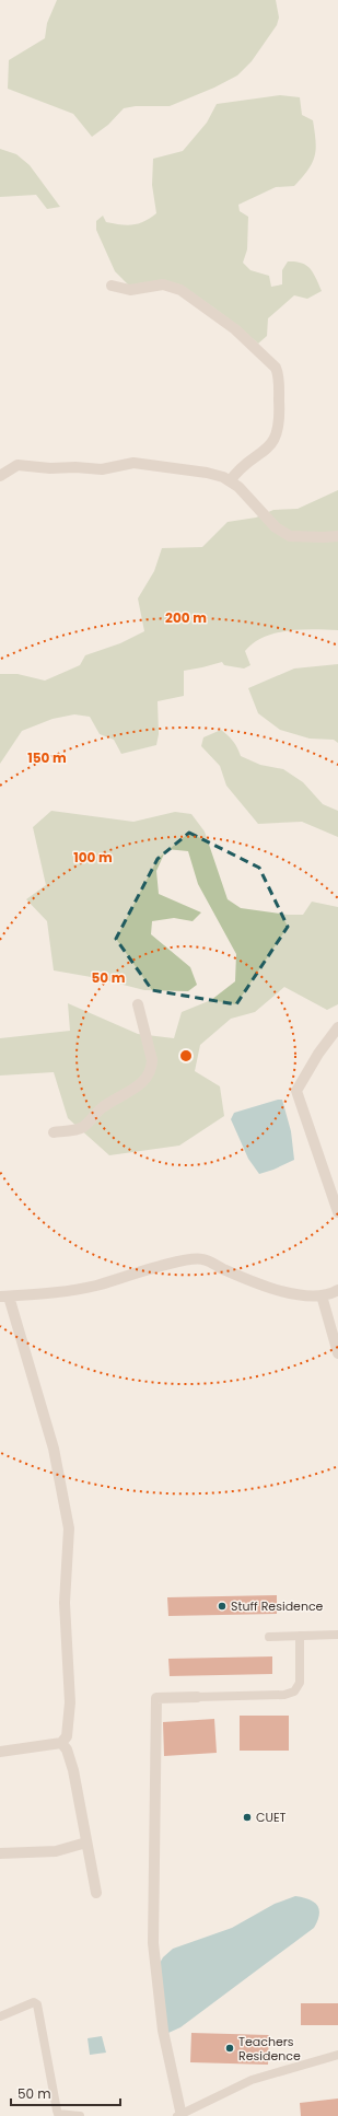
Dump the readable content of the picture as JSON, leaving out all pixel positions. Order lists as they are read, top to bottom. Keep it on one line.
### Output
{"places":["Stuff Residence","CUET","Teachers Residence"],"scale_bar":"50 m","rings":["200 m","150 m","100 m","50 m"]}
